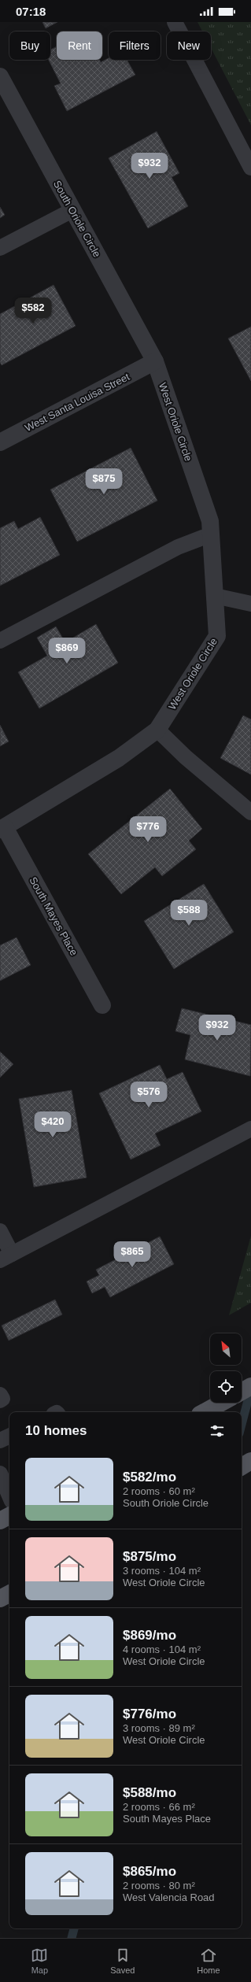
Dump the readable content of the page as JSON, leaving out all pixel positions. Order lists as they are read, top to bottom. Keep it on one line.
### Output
{"streets":{"street":["South Oriole Circle","West Santa Louisa Street","West Oriole Circle","South Mayes Place"]},"crossings":[["South Oriole Circle","West Santa Louisa Street"],["South Oriole Circle","West Oriole Circle"],["West Santa Louisa Street","West Oriole Circle"],["West Oriole Circle","South Mayes Place"]],"north":"top left","page":{"status":"07:18","chip":["Buy","Rent","Filters","New"],"price":["$932","$582","$875","$869","$776","$588","$932","$576","$420","$865"],"heading":"10 homes","list":[{"name":"$582/mo","note":"2 rooms · 60 m² · South Oriole Circle"},{"name":"$875/mo","note":"3 rooms · 104 m² · West Oriole Circle"},{"name":"$869/mo","note":"4 rooms · 104 m² · West Oriole Circle"},{"name":"$776/mo","note":"3 rooms · 89 m² · West Oriole Circle"},{"name":"$588/mo","note":"2 rooms · 66 m² · South Mayes Place"},{"name":"$865/mo","note":"2 rooms · 80 m² · West Valencia Road"}],"tabs":["Map","Saved","Home"]}}
